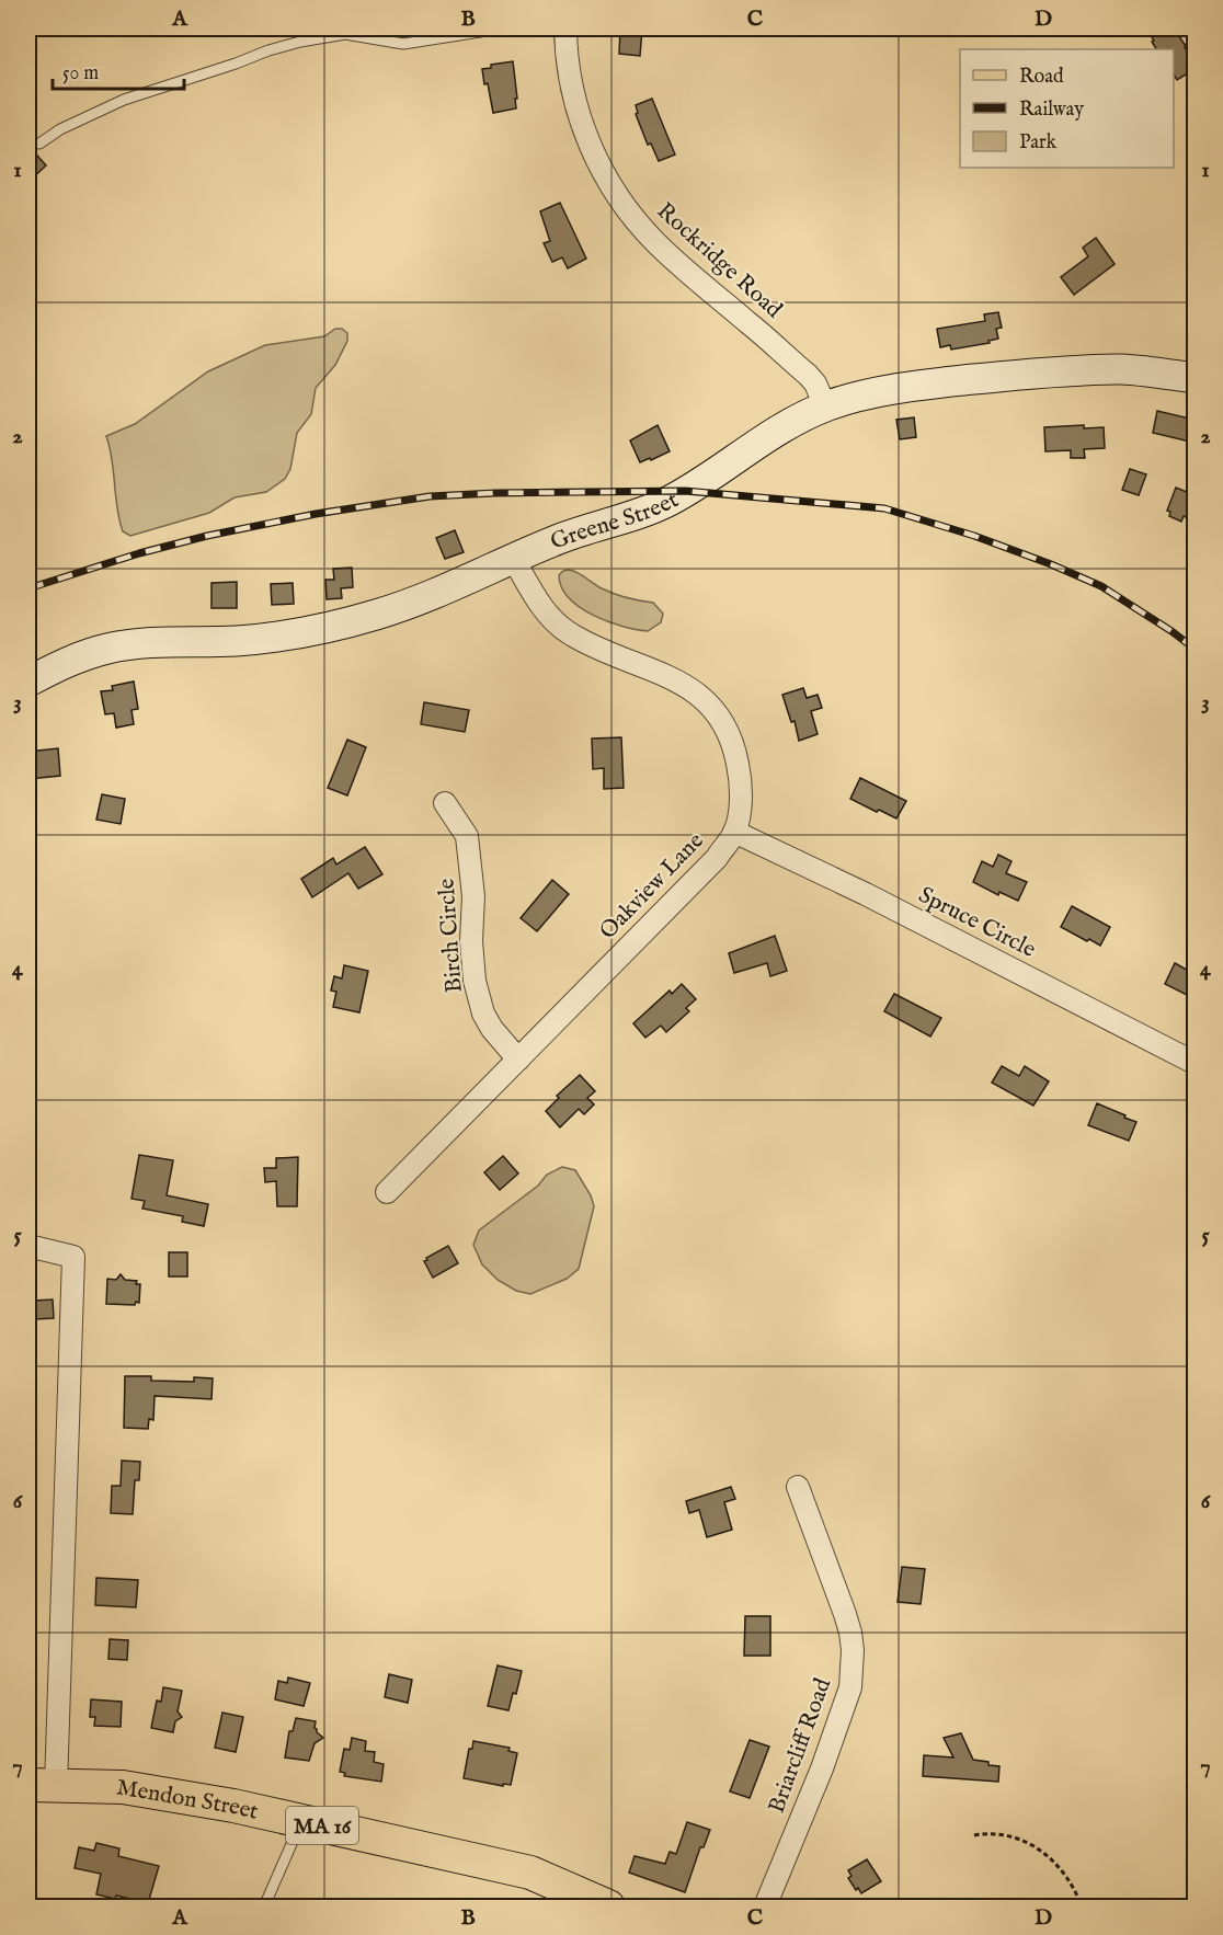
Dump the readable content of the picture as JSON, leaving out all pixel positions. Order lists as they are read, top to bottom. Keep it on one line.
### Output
{"streets":{"main road":["Mendon Street","MA 16"],"street":["Rockridge Road","Greene Street","Oakview Lane","Spruce Circle","Birch Circle","Briarcliff Road"]},"crossings":[["Rockridge Road","Greene Street"],["Greene Street","Oakview Lane"],["Oakview Lane","Spruce Circle"],["Oakview Lane","Birch Circle"]],"legend":["Road","Railway","Park"],"scale_bar":"50 m","grid":{"columns":["A","B","C","D"],"rows":["1","2","3","4","5","6","7"]}}
